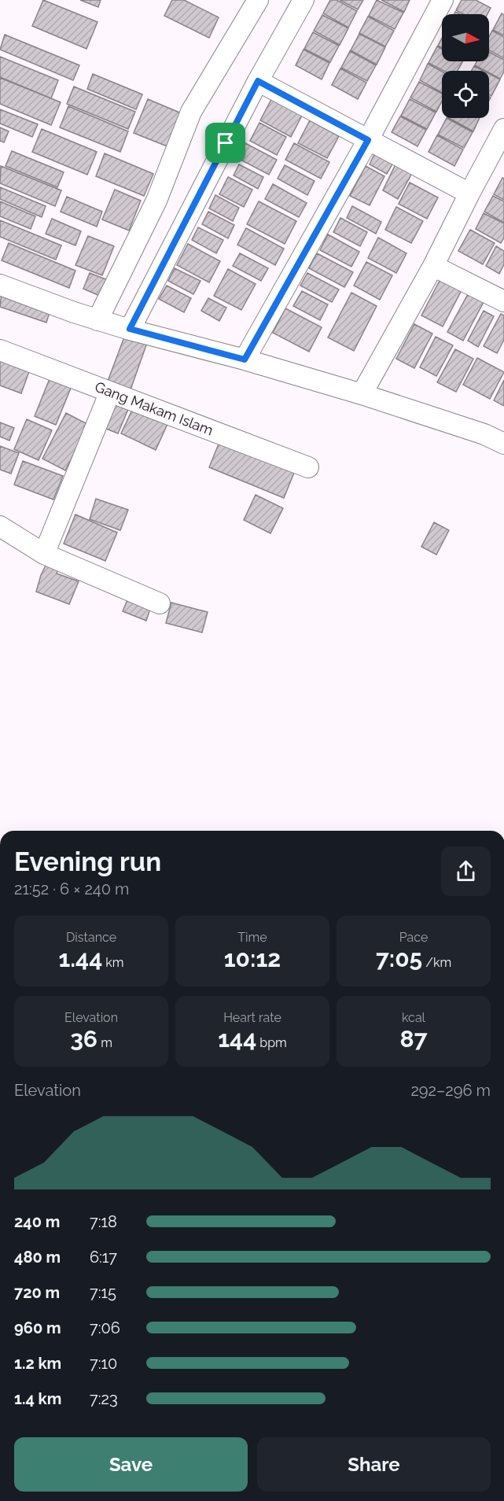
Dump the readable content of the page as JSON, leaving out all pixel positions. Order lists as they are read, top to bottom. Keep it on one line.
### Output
{"streets":{"street":["Gang Makam Islam"]},"north":"right","page":{"heading":["Evening run","21:52 · 6 × 240 m"],"stats":[["Distance","1.44 km"],["Time","10:12"],["Pace","7:05 /km"],["Elevation","36 m"],["Heart rate","144 bpm"],["kcal","87"]],"chart":["Elevation","292–296 m"],"list":[{"name":"240 m","note":"7:18"},{"name":"480 m","note":"6:17"},{"name":"720 m","note":"7:15"},{"name":"960 m","note":"7:06"},{"name":"1.2 km","note":"7:10"},{"name":"1.4 km","note":"7:23"}],"buttons":["Save","Share"]}}
